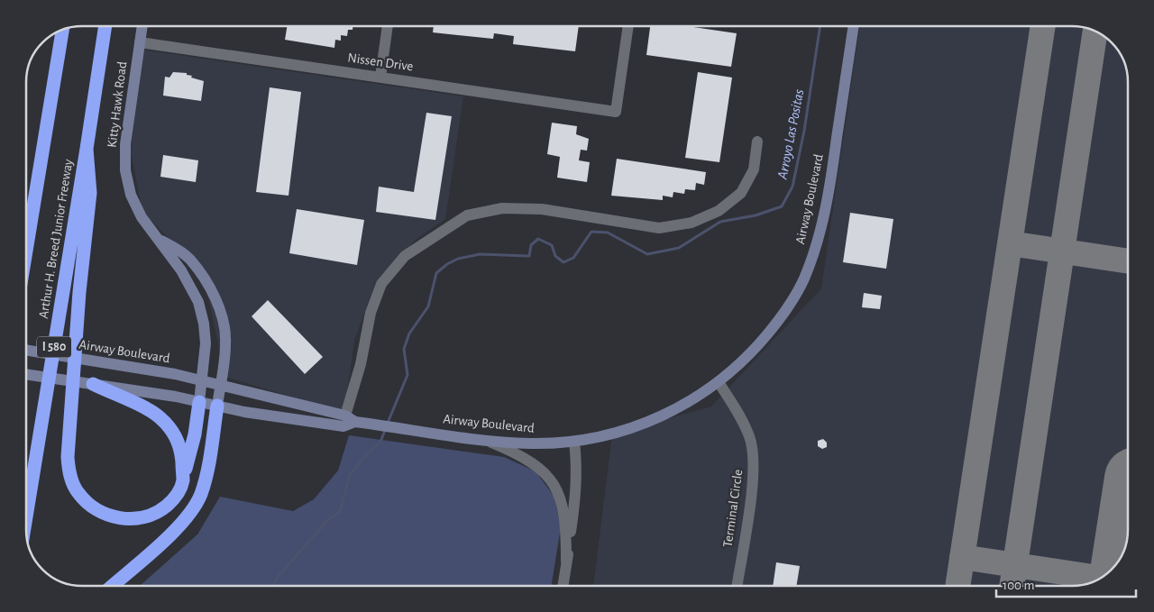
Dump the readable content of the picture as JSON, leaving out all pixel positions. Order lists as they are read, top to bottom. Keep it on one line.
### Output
{"streets":{"highway":["Arthur H. Breed Junior Freeway","I 580"],"main road":["Kitty Hawk Road","Airway Boulevard"],"street":["Nissen Drive","Terminal Circle"]},"crossings":[["Nissen Drive","Kitty Hawk Road"],["Kitty Hawk Road","Airway Boulevard"],["Airway Boulevard","Terminal Circle"]],"water":["Arroyo Las Positas"],"scale_bar":"100 m"}
